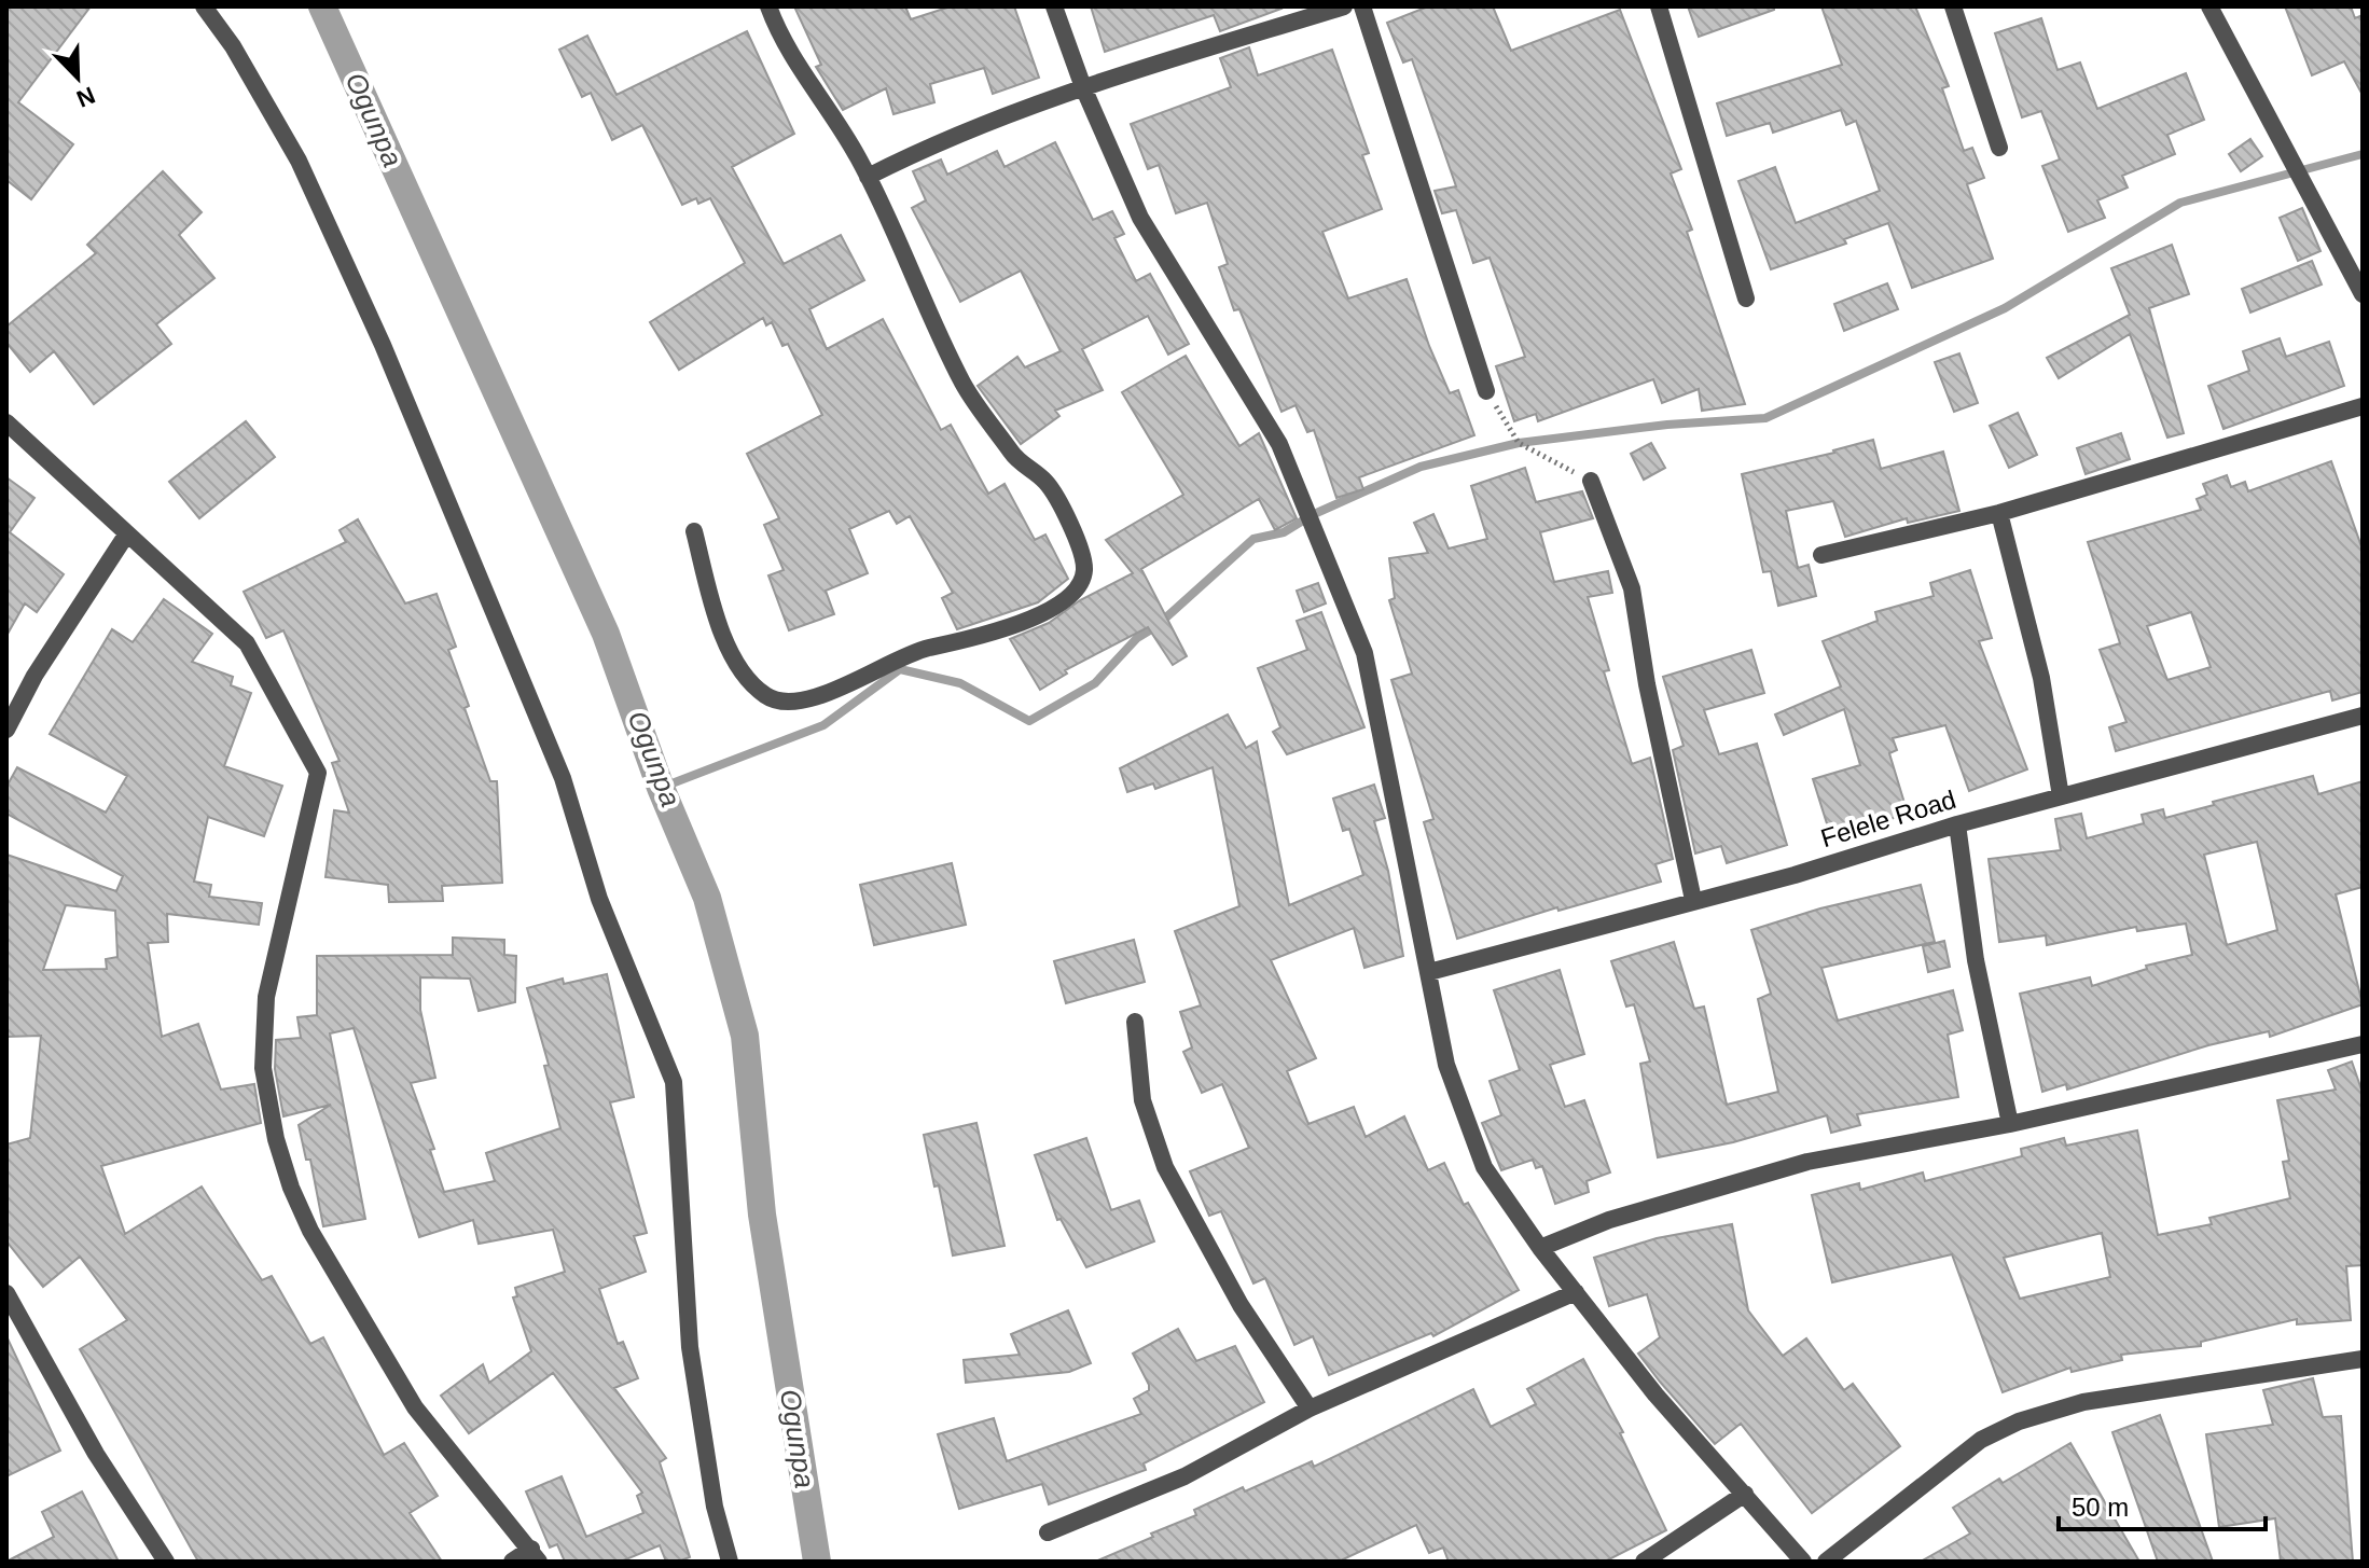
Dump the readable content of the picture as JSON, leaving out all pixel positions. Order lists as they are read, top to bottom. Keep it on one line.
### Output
{"streets":{"street":["Felele Road"]},"water":["Ogunpa"],"scale_bar":"50 m","north":"bottom right"}
